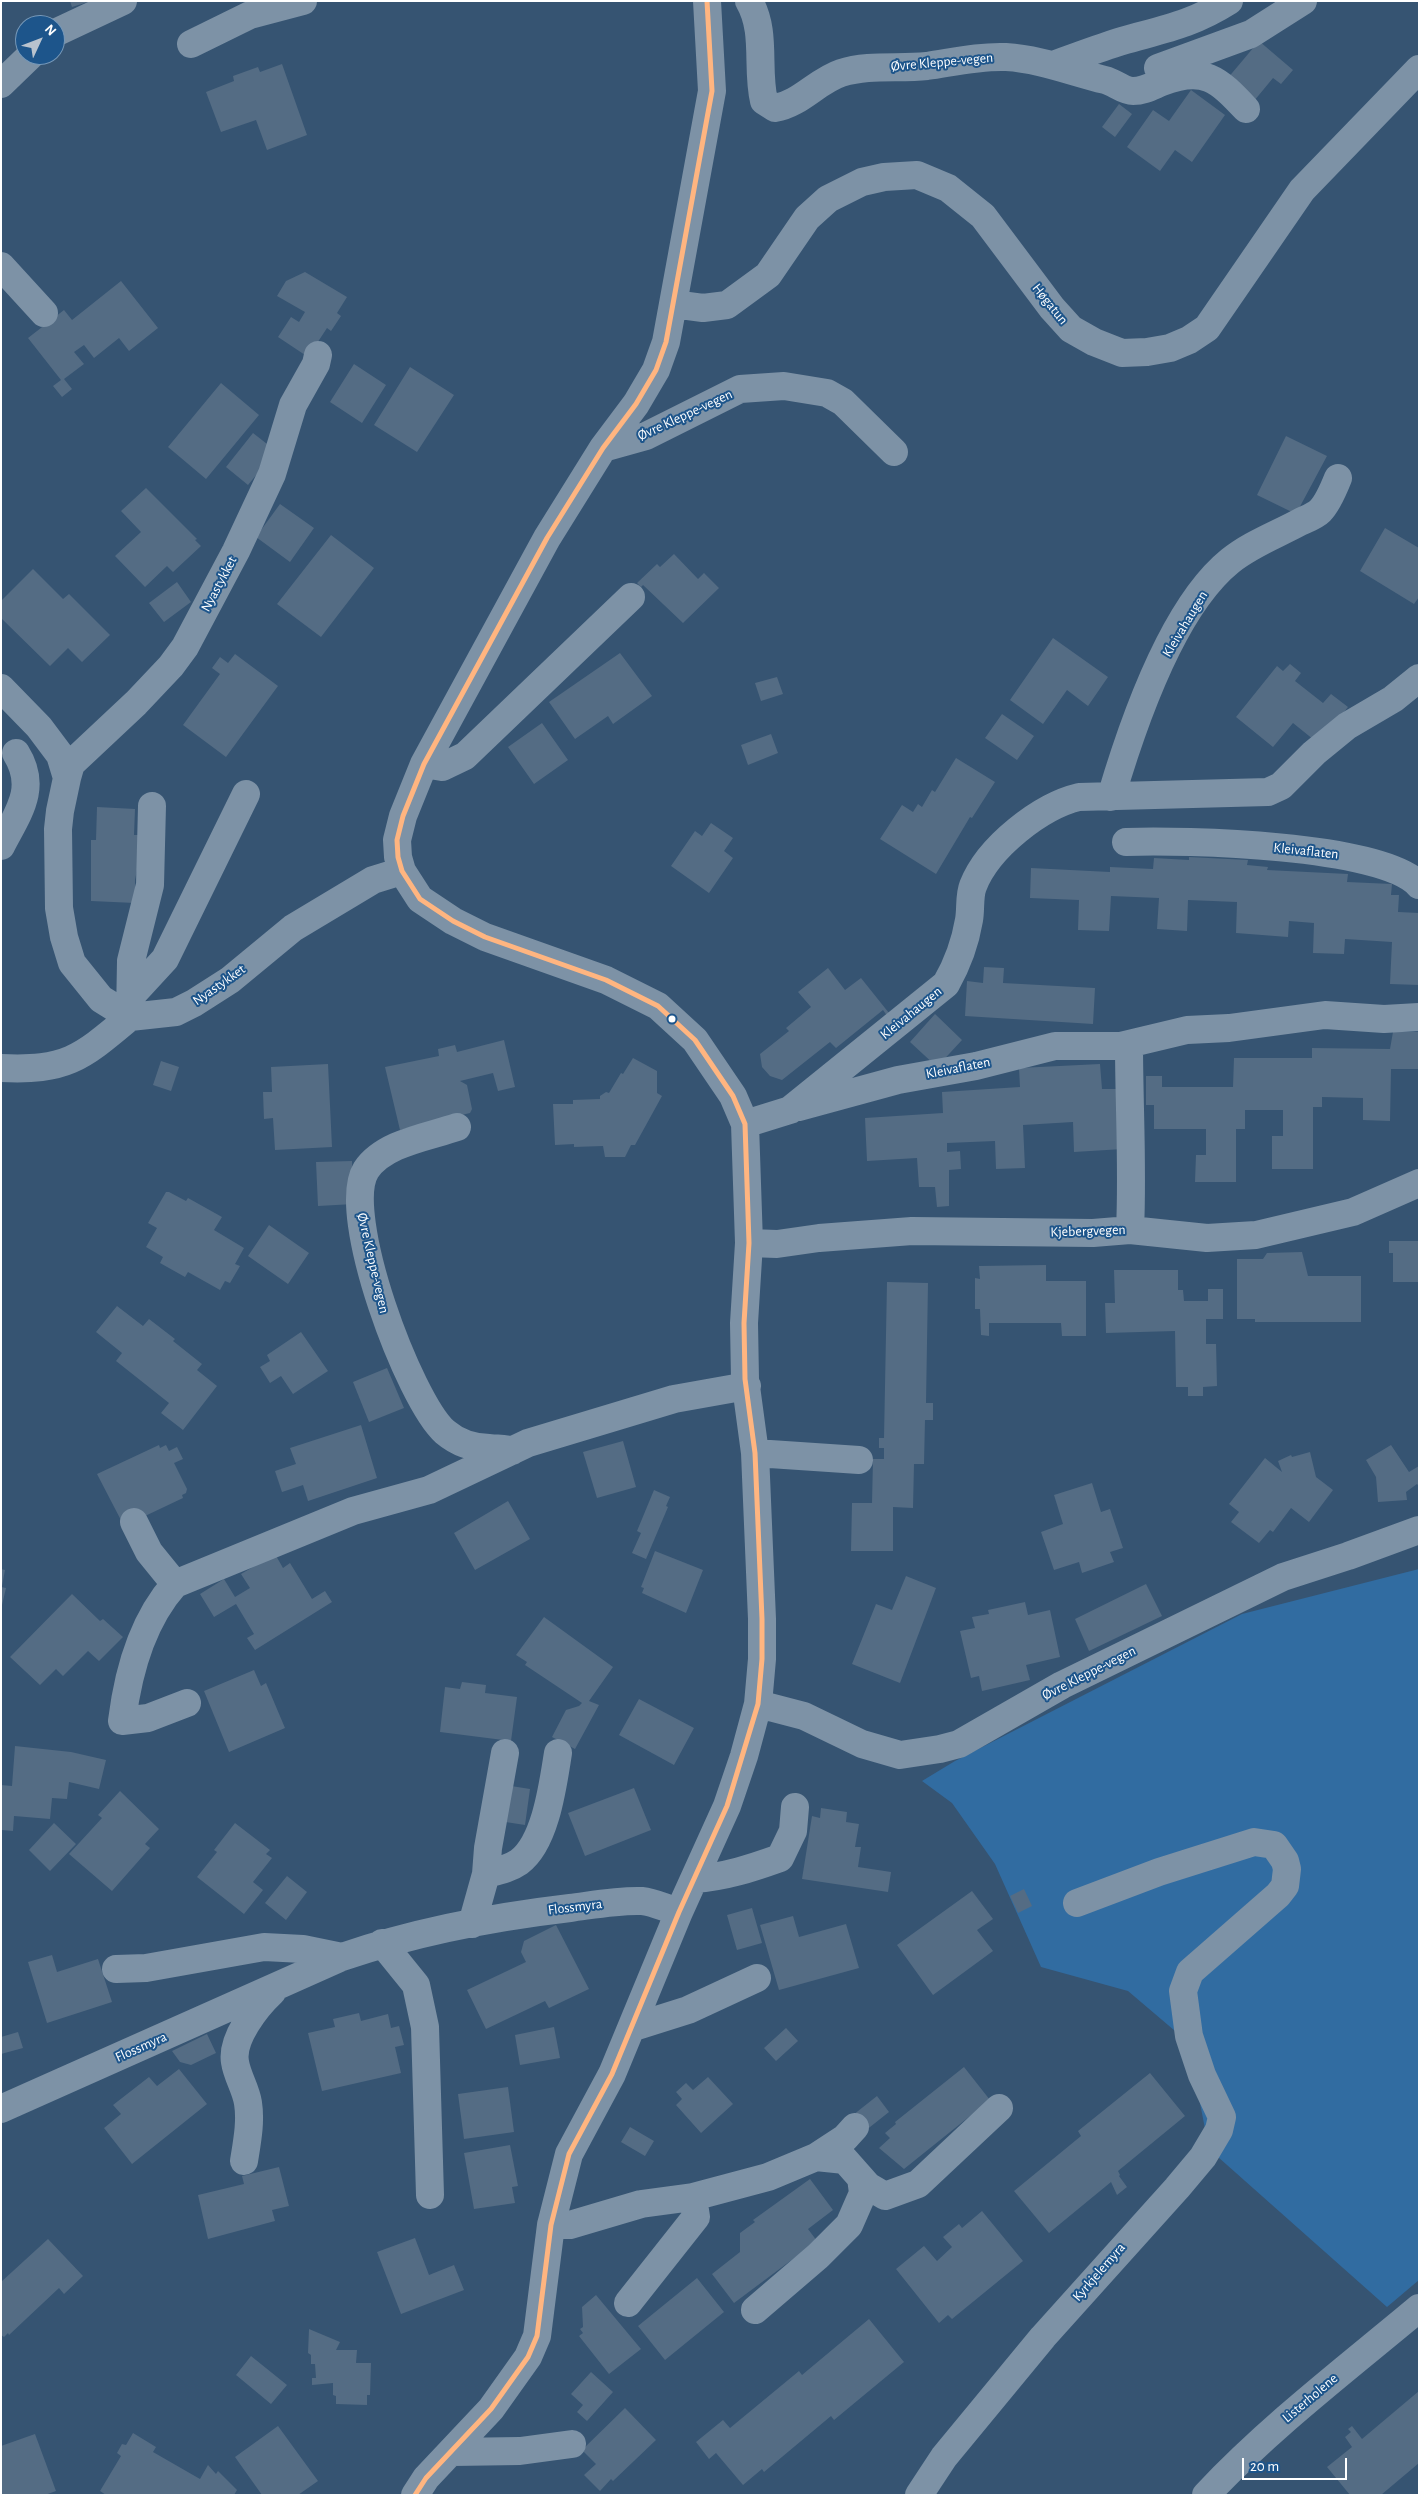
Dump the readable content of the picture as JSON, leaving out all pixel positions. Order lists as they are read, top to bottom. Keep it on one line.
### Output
{"streets":{"street":["Øvre Kleppe-vegen","Høgatun","Nyastykket","Kleivahaugen","Kleivaflaten","Kjebergvegen","Flossmyra","Kyrkjelemyra","Listerholene"]},"crossings":[["Øvre Kleppe-vegen","Høgatun"],["Øvre Kleppe-vegen","Nyastykket"],["Øvre Kleppe-vegen","Kleivahaugen"],["Øvre Kleppe-vegen","Kjebergvegen"],["Øvre Kleppe-vegen","Flossmyra"],["Kleivahaugen","Kleivaflaten"]],"scale_bar":"20 m","north":"top right"}
